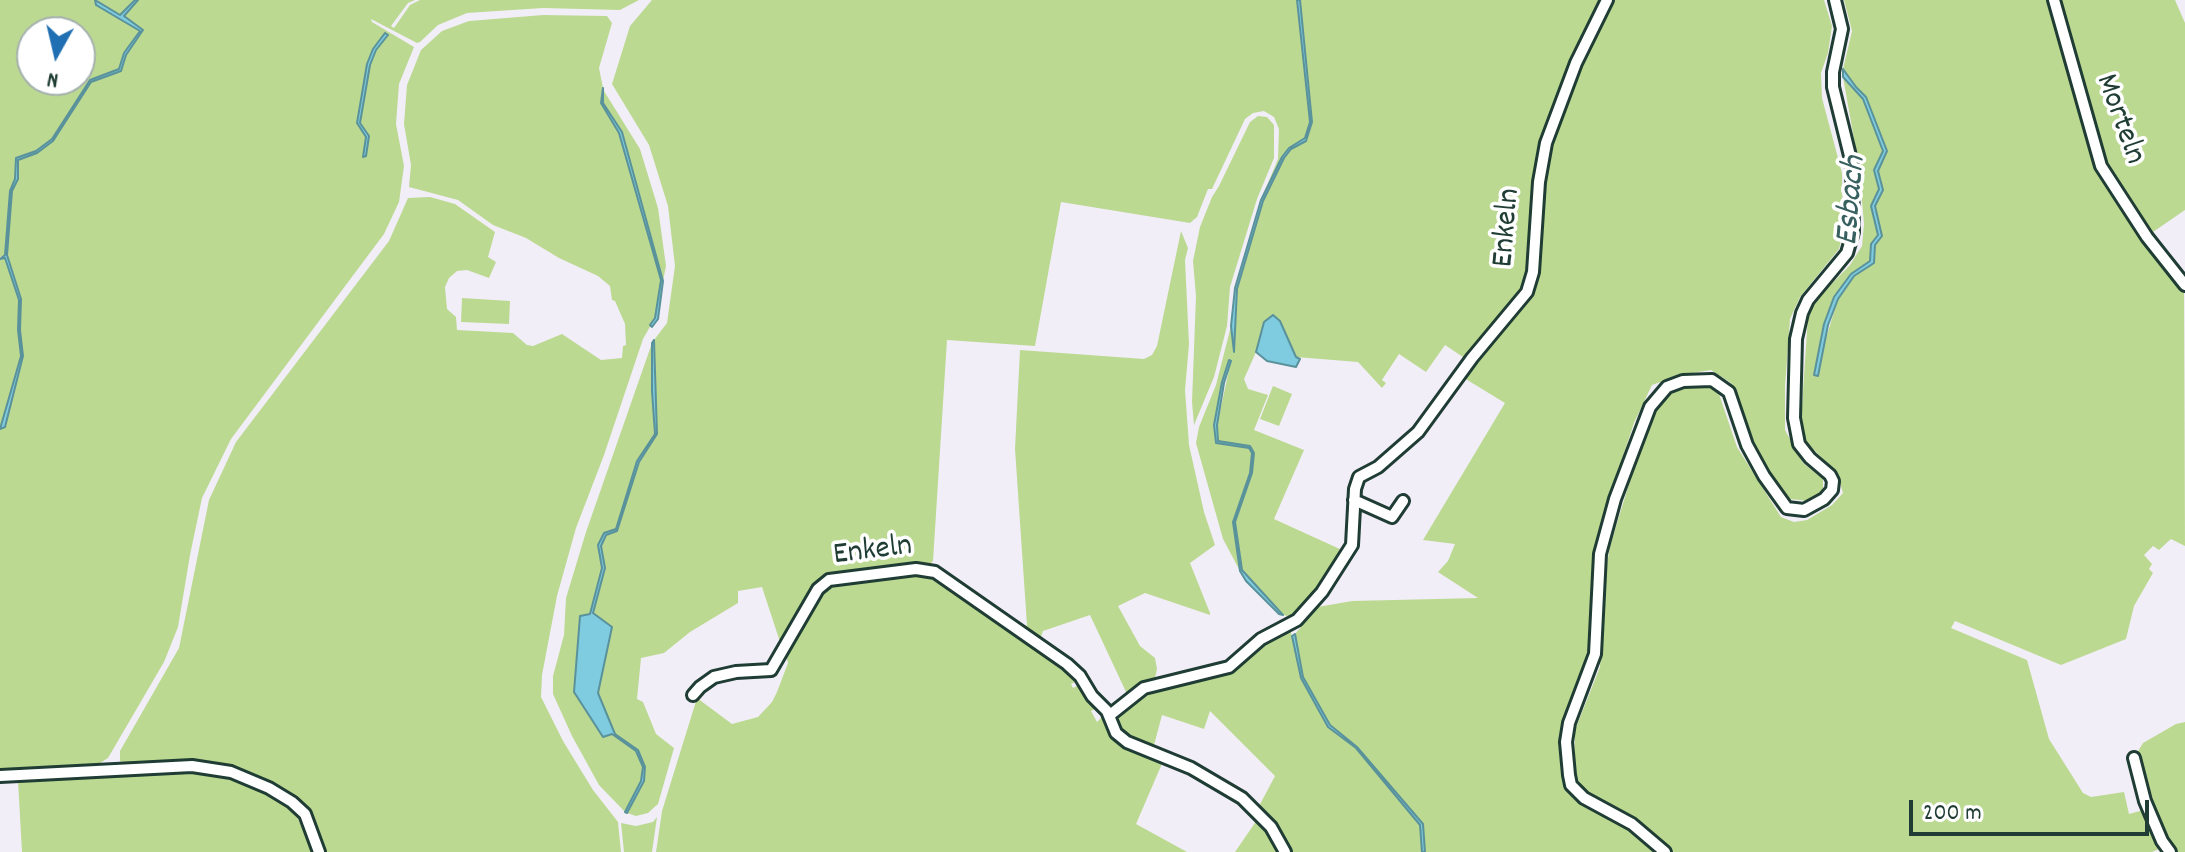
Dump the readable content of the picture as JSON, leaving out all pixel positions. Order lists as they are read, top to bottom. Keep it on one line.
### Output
{"streets":{"street":["Morteln","Enkeln"]},"water":["Esbach"],"scale_bar":"200 m","north":"bottom"}
